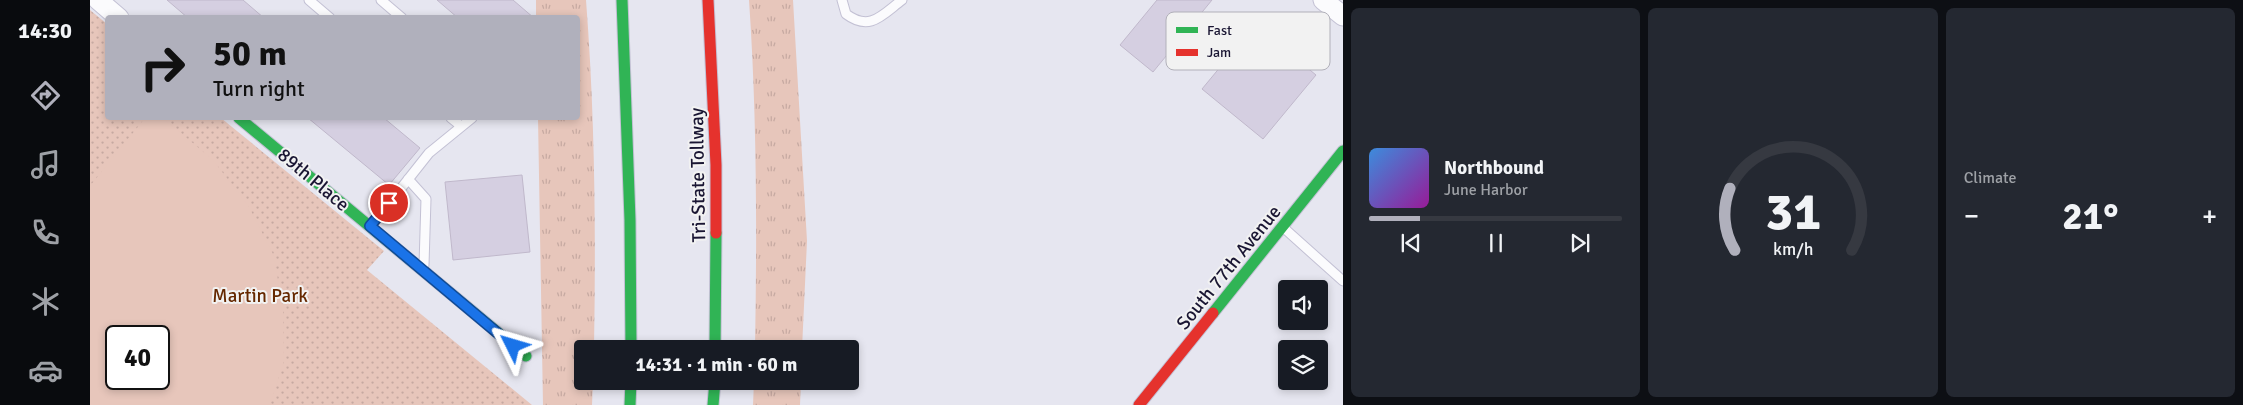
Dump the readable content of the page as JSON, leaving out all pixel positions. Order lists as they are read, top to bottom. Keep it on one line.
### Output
{"streets":{"main road":["Tri-State Tollway","89th Place","South 77th Avenue"]},"parks":["Martin Park"],"legend":["Fast","Jam"],"page":{"tabs":"14:30","tile":"Climate","turn":["50 m","Turn right"],"song":["Northbound","June Harbor"],"heat":["−","21°","+"],"limit":"40","trip":"14:31 · 1 min · 60 m","gauge":["31","km/h"]}}
